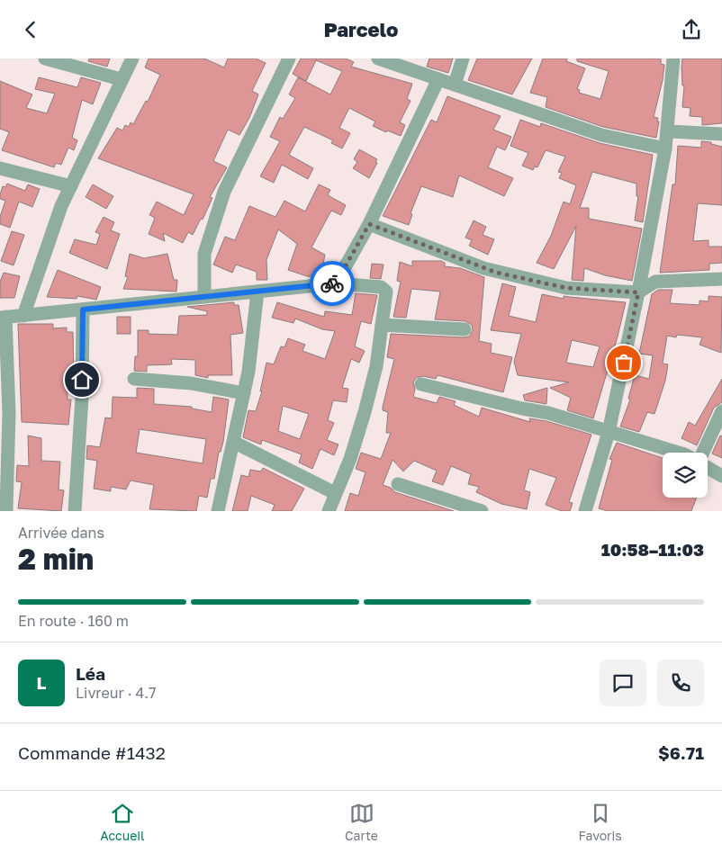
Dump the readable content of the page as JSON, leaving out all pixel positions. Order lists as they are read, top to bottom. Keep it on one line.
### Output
{"page":{"header":"Parcelo","heading":["2 min","Arrivée dans","10:58–11:03"],"panel":["Léa","Livreur · 4.7","Commande #1432","$6.71"],"bar":"En route · 160 m","round":"L","tabs":["Accueil","Carte","Favoris"]}}
